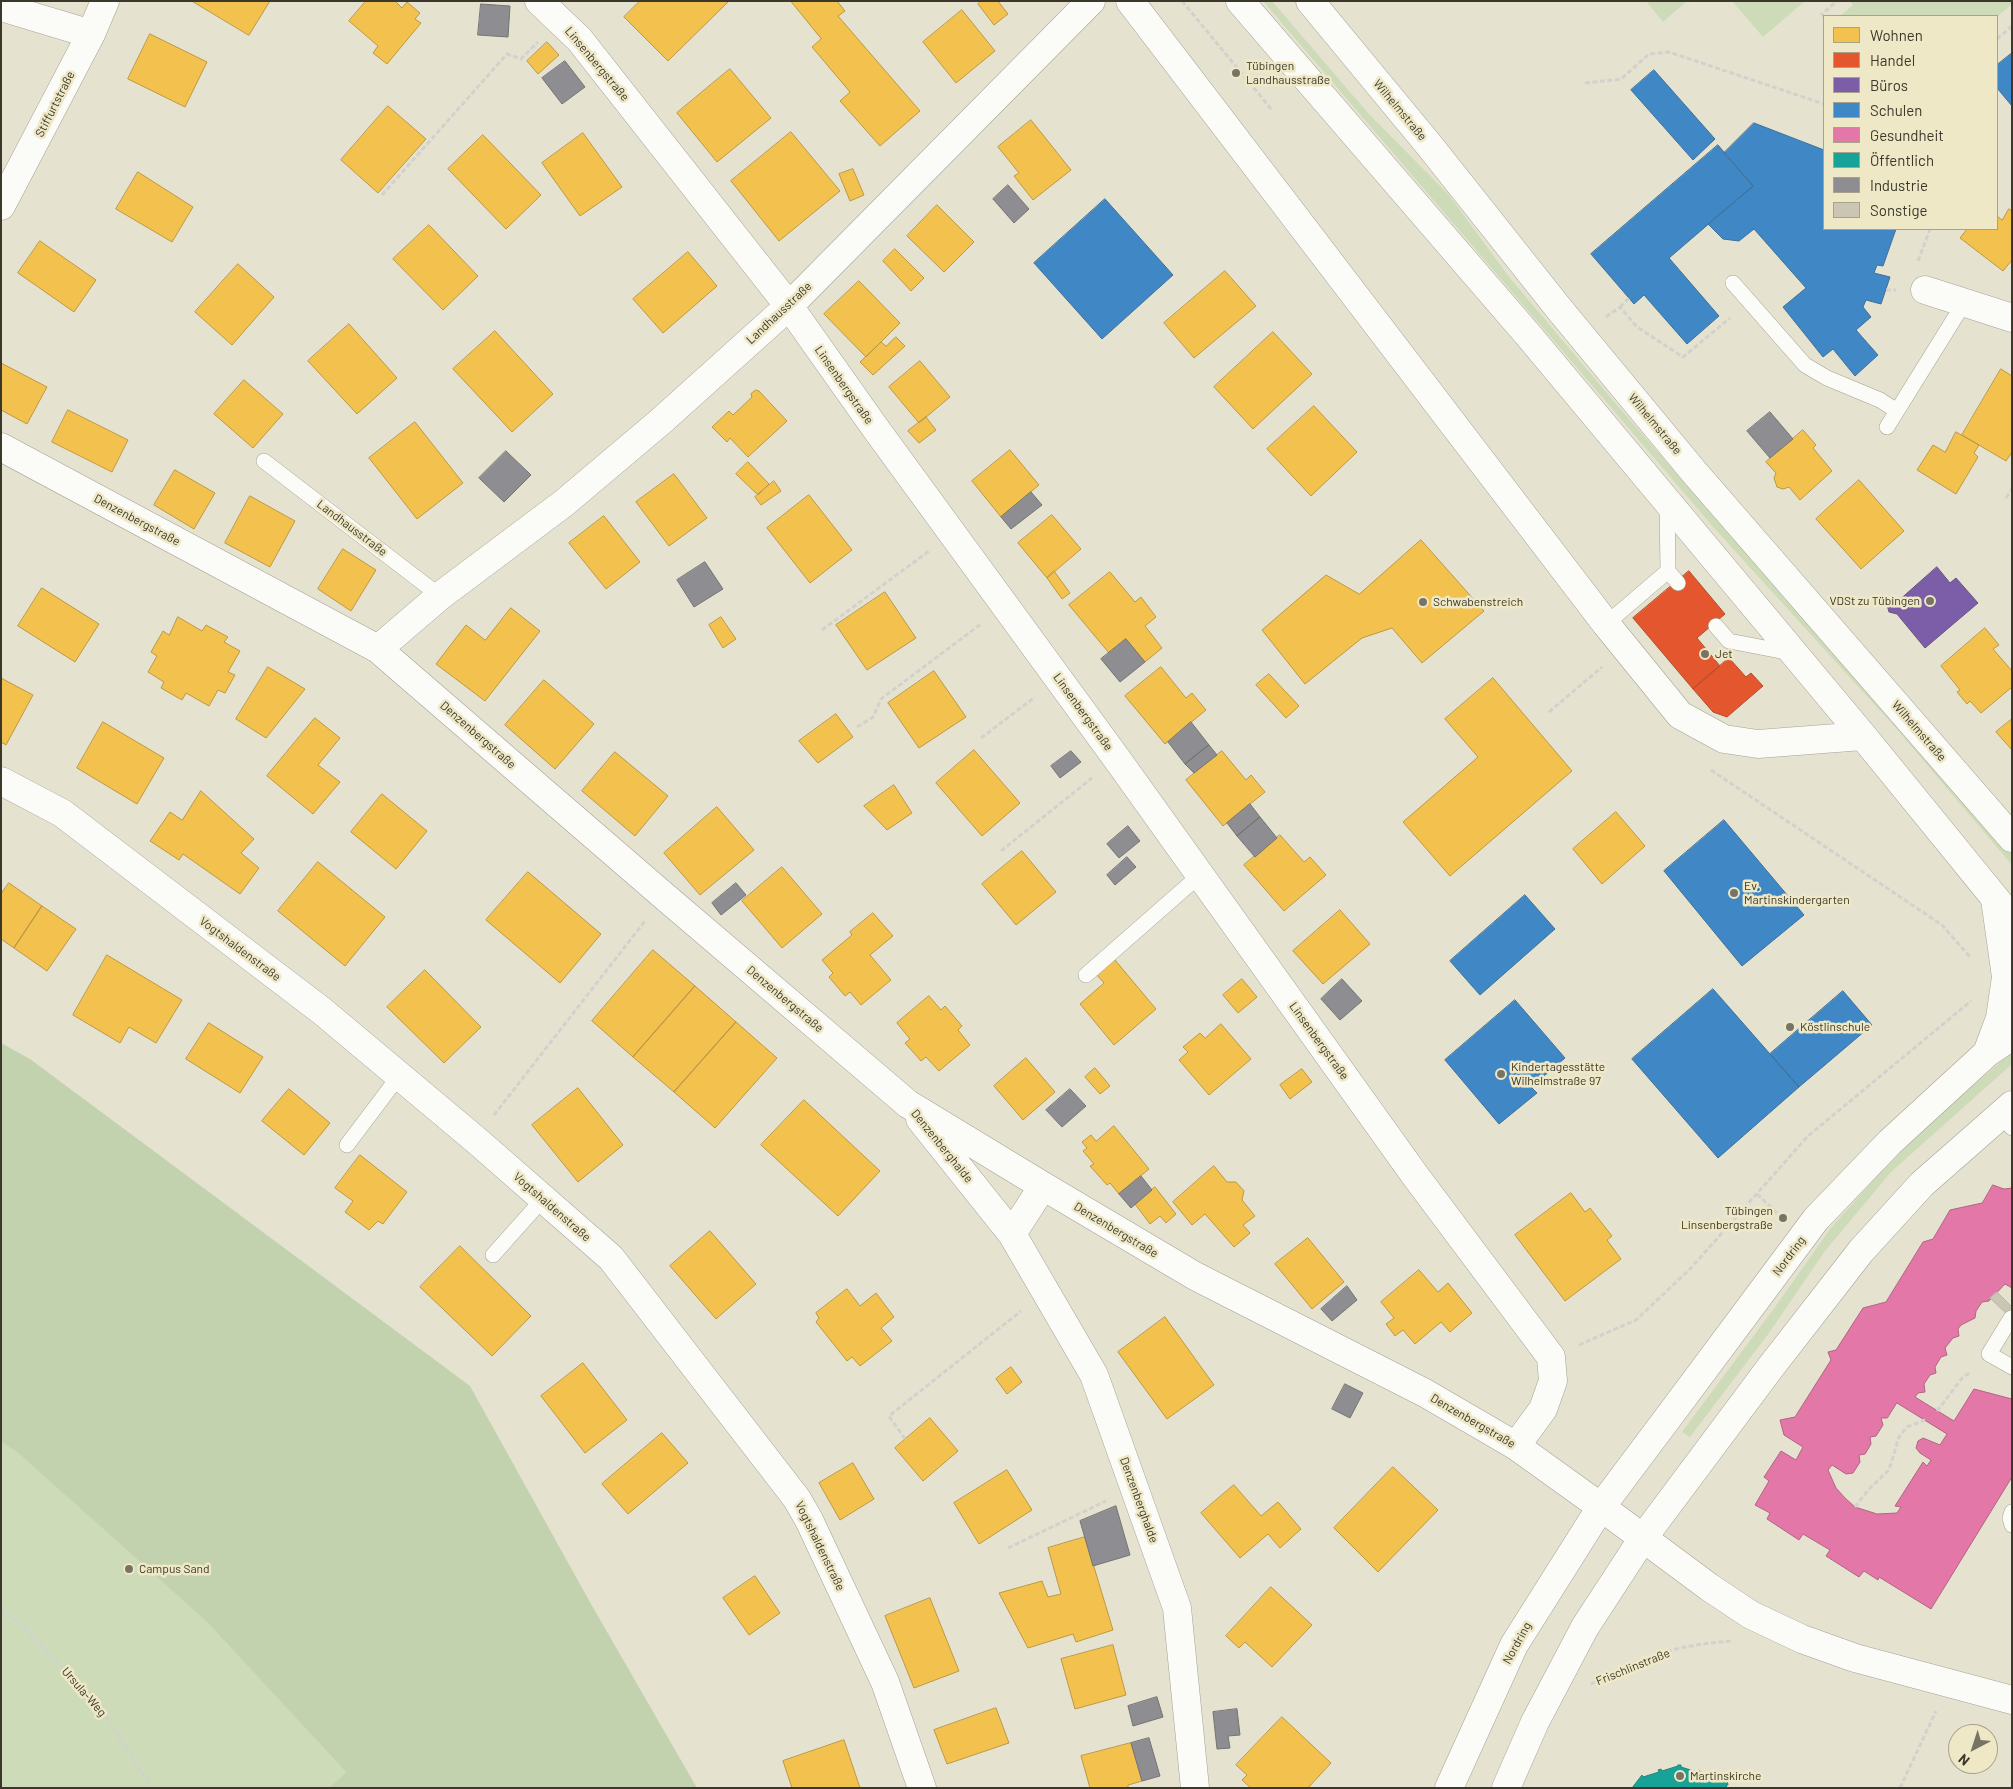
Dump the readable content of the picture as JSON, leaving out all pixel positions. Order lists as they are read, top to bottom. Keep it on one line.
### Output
{"streets":{"street":["Linsenbergstraße","Stiffurtstraße","Wilhelmstraße","Landhausstraße","Denzenbergstraße","Vogtshaldenstraße","Denzenberghalde","Nordring"],"path":["Frischlinstraße","Ursula-Weg"]},"crossings":[["Linsenbergstraße","Landhausstraße"],["Landhausstraße","Denzenbergstraße"],["Denzenbergstraße","Denzenberghalde"],["Denzenbergstraße","Nordring"]],"places":["Tübingen Landhausstraße","VDSt zu Tübingen","Schwabenstreich","Jet","Ev. Martinskindergarten","Köstlinschule","Kindertagesstätte Wilhelmstraße 97","Tübingen Linsenbergstraße","Campus Sand","Martinskirche"],"legend":["Wohnen","Handel","Büros","Schulen","Gesundheit","Öffentlich","Industrie","Sonstige"],"north":"bottom left"}
